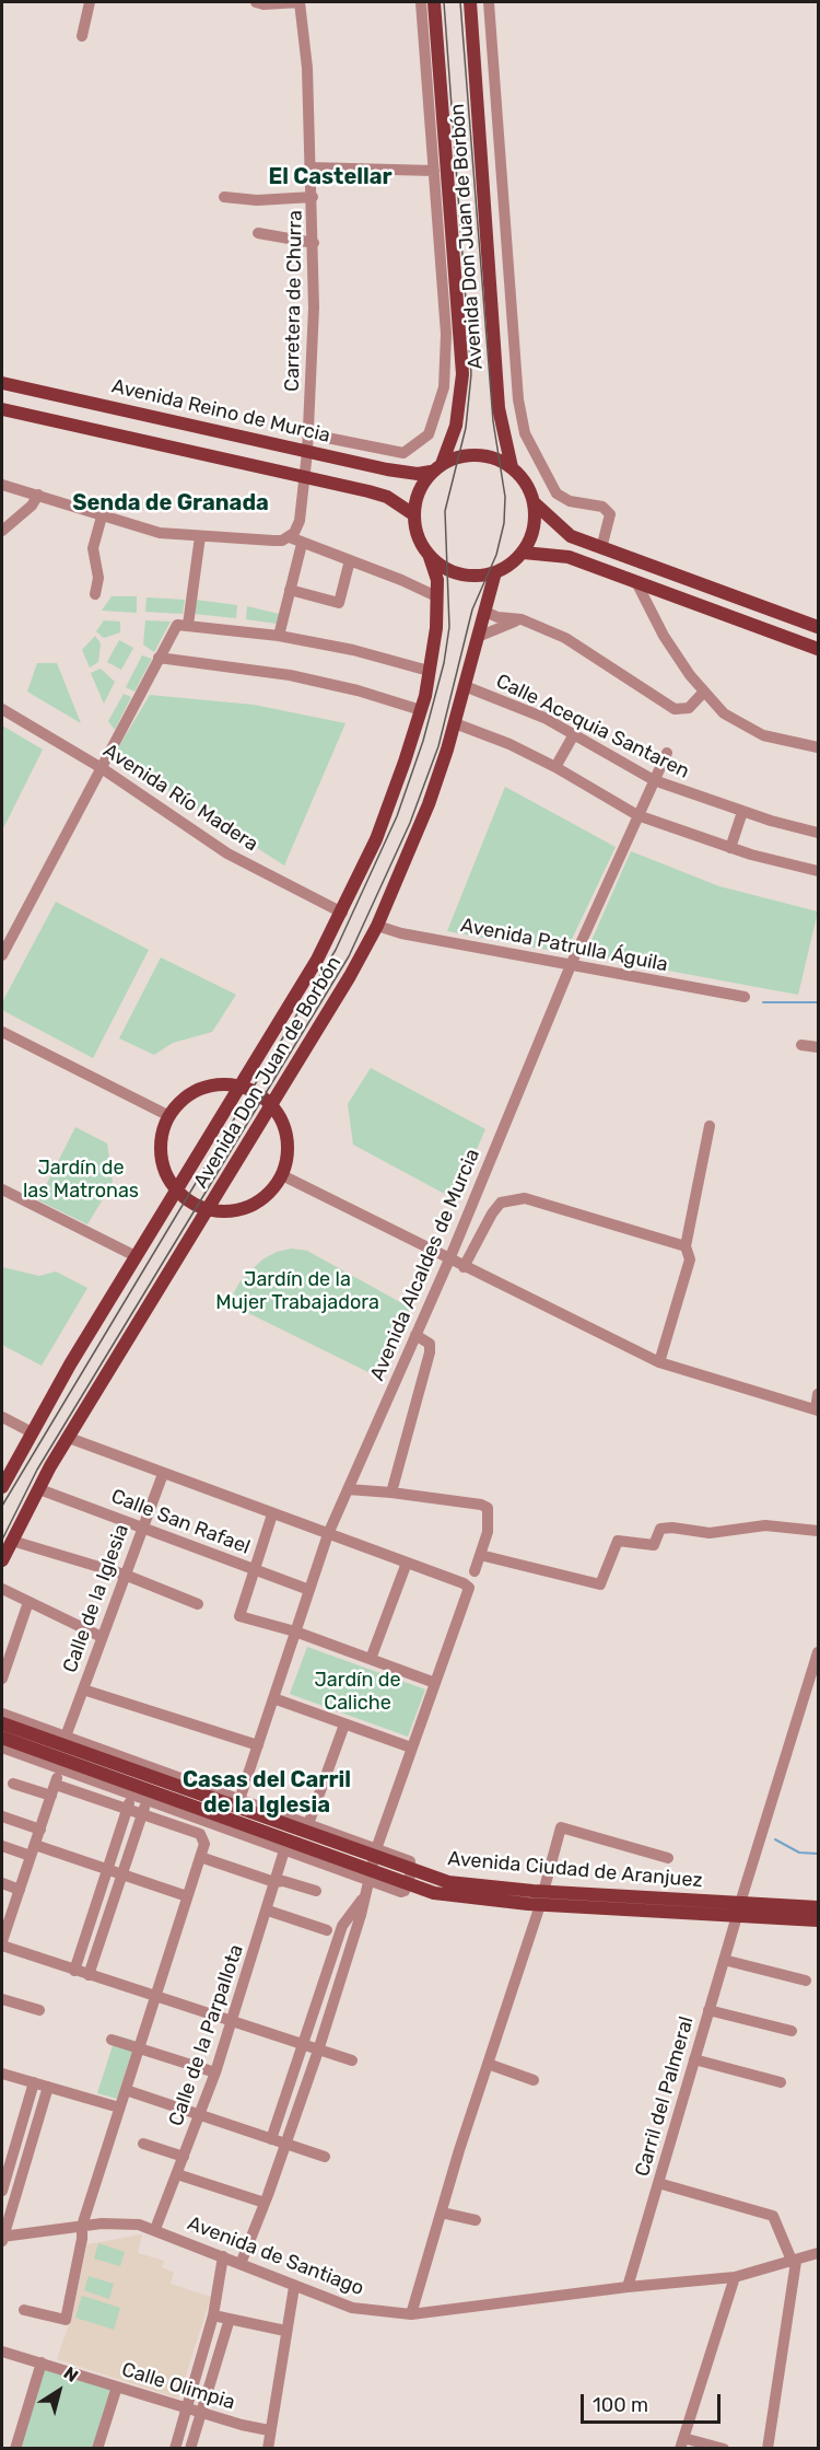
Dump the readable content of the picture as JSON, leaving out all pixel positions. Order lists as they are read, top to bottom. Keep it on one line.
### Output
{"streets":{"main road":["Avenida Don Juan de Borbón","Avenida Reino de Murcia","Avenida Ciudad de Aranjuez"],"street":["Carretera de Churra","Calle Acequia Santaren","Avenida Río Madera","Avenida Patrulla Águila","Avenida Alcaldes de Murcia","Calle San Rafael","Calle de la Iglesia","Calle de la Parpallota","Carril del Palmeral","Avenida de Santiago","Calle Olimpia"]},"crossings":[["Avenida Don Juan de Borbón","Avenida Reino de Murcia"],["Avenida Don Juan de Borbón","Calle Acequia Santaren"],["Avenida Don Juan de Borbón","Avenida Río Madera"],["Avenida Don Juan de Borbón","Avenida Patrulla Águila"],["Avenida Don Juan de Borbón","Calle San Rafael"],["Carretera de Churra","Avenida Reino de Murcia"],["Calle Acequia Santaren","Avenida Alcaldes de Murcia"],["Avenida Patrulla Águila","Avenida Alcaldes de Murcia"],["Avenida Alcaldes de Murcia","Calle San Rafael"],["Calle San Rafael","Calle de la Iglesia"],["Avenida Ciudad de Aranjuez","Carril del Palmeral"],["Calle de la Parpallota","Avenida de Santiago"],["Carril del Palmeral","Avenida de Santiago"]],"districts":["El Castellar","Senda de Granada","Casas del Carril de la Iglesia"],"parks":["Jardín de las Matronas","Jardín de la Mujer Trabajadora","Jardín de Caliche"],"scale_bar":"100 m","north":"top right"}
